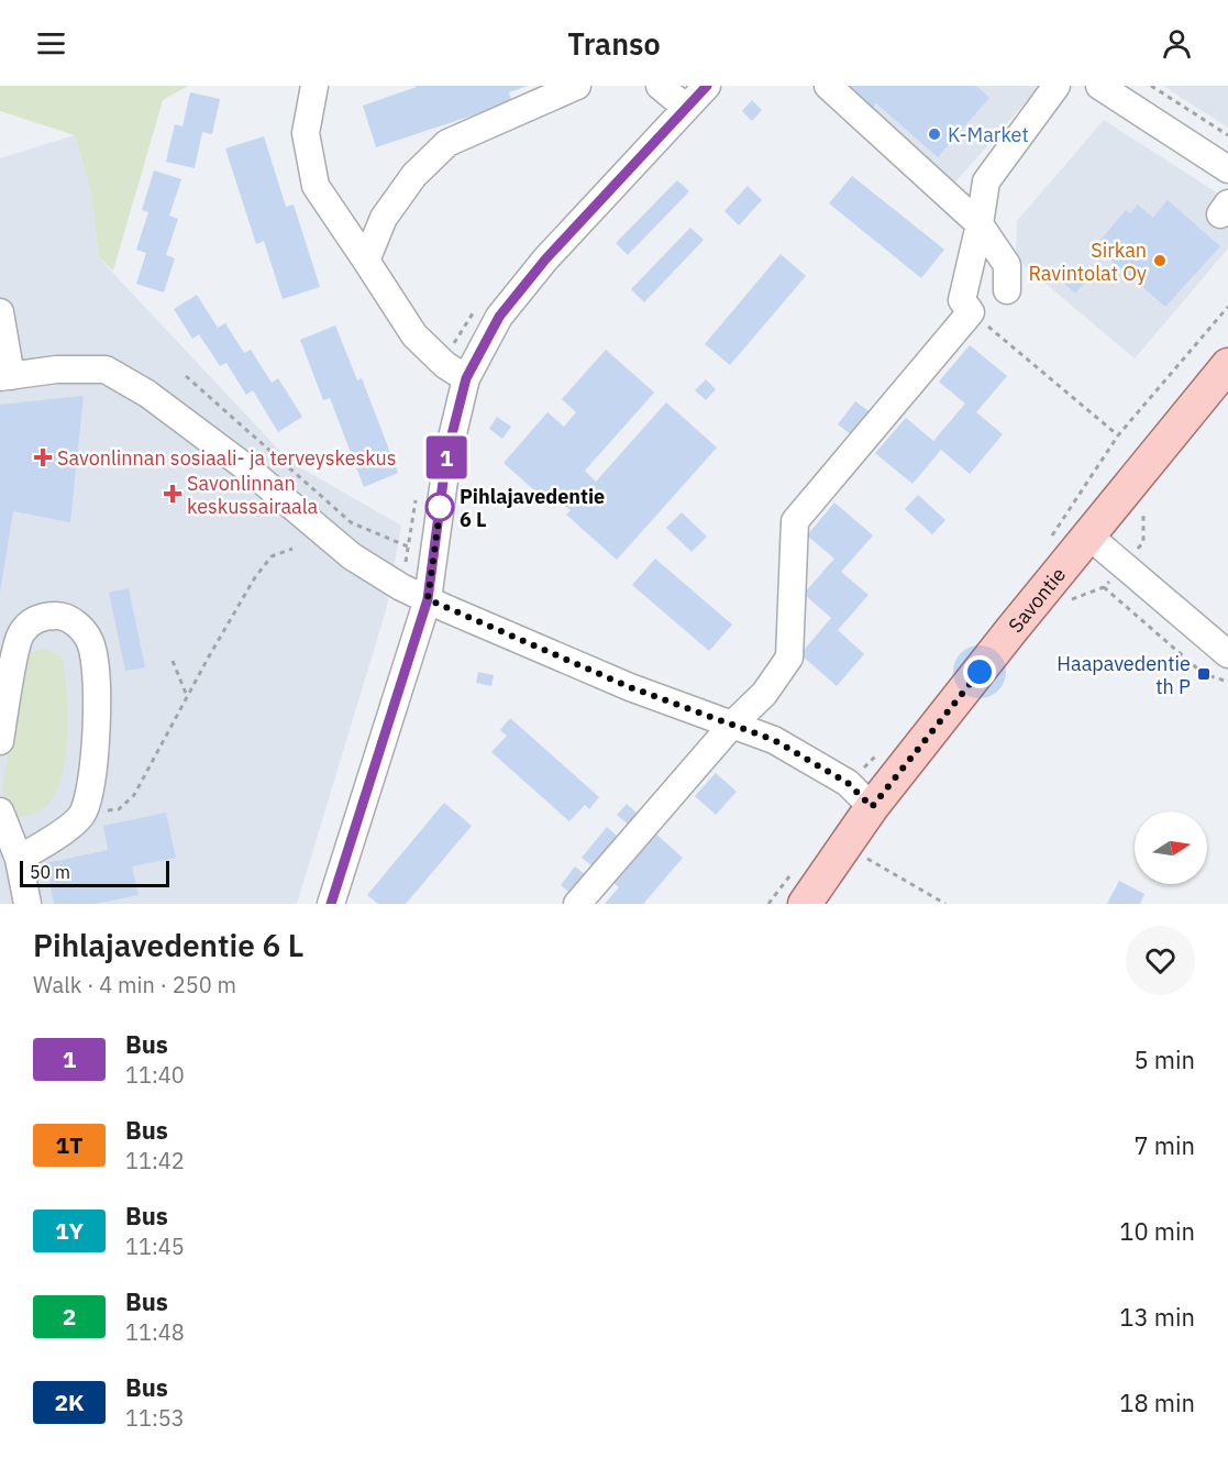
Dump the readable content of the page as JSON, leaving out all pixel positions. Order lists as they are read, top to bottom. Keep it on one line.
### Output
{"streets":{"main road":["Savontie"]},"places":{"other":["K-Market","Sirkan Ravintolat Oy","Pihlajavedentie 6 L"],"health":["Savonlinnan sosiaali- ja terveyskeskus","Savonlinnan keskussairaala"],"transit":["Haapavedentie th P"]},"lines":["bus line 1"],"scale_bar":"50 m","north":"right","page":{"header":"Transo","on_map":"1","scale":"50 m","heading":["Pihlajavedentie 6 L","Walk · 4 min · 250 m"],"list":[{"mark":"1","name":"Bus","note":"11:40","value":"5 min"},{"mark":"1T","name":"Bus","note":"11:42","value":"7 min"},{"mark":"1Y","name":"Bus","note":"11:45","value":"10 min"},{"mark":"2","name":"Bus","note":"11:48","value":"13 min"},{"mark":"2K","name":"Bus","note":"11:53","value":"18 min"}]}}
